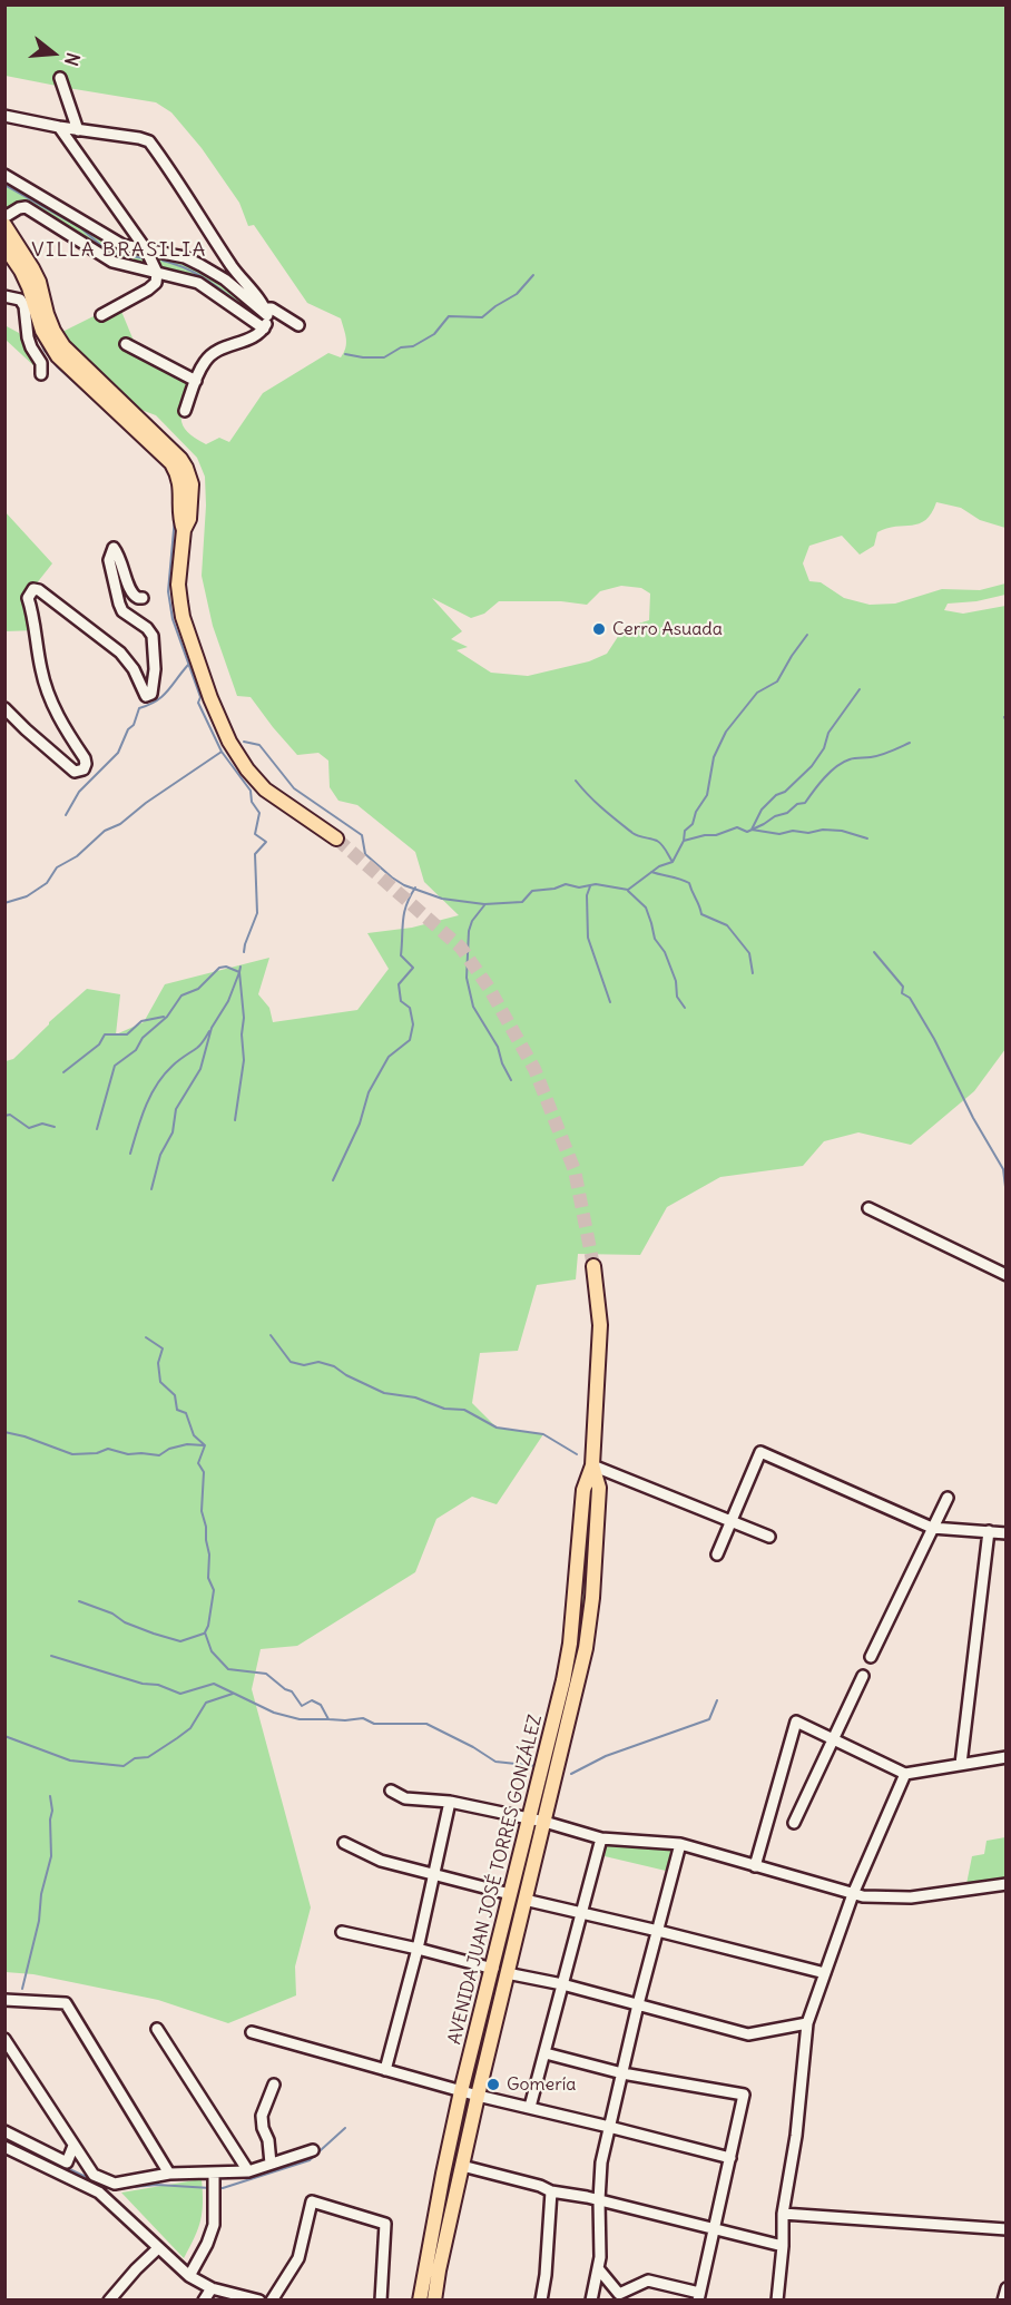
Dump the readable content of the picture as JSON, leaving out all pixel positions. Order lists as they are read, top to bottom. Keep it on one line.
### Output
{"streets":{"main road":["AVENIDA JUAN JOSÉ TORRES GONZÁLEZ"]},"districts":["VILLA BRASILIA"],"places":["Cerro Asuada","Gomería"],"north":"right"}
